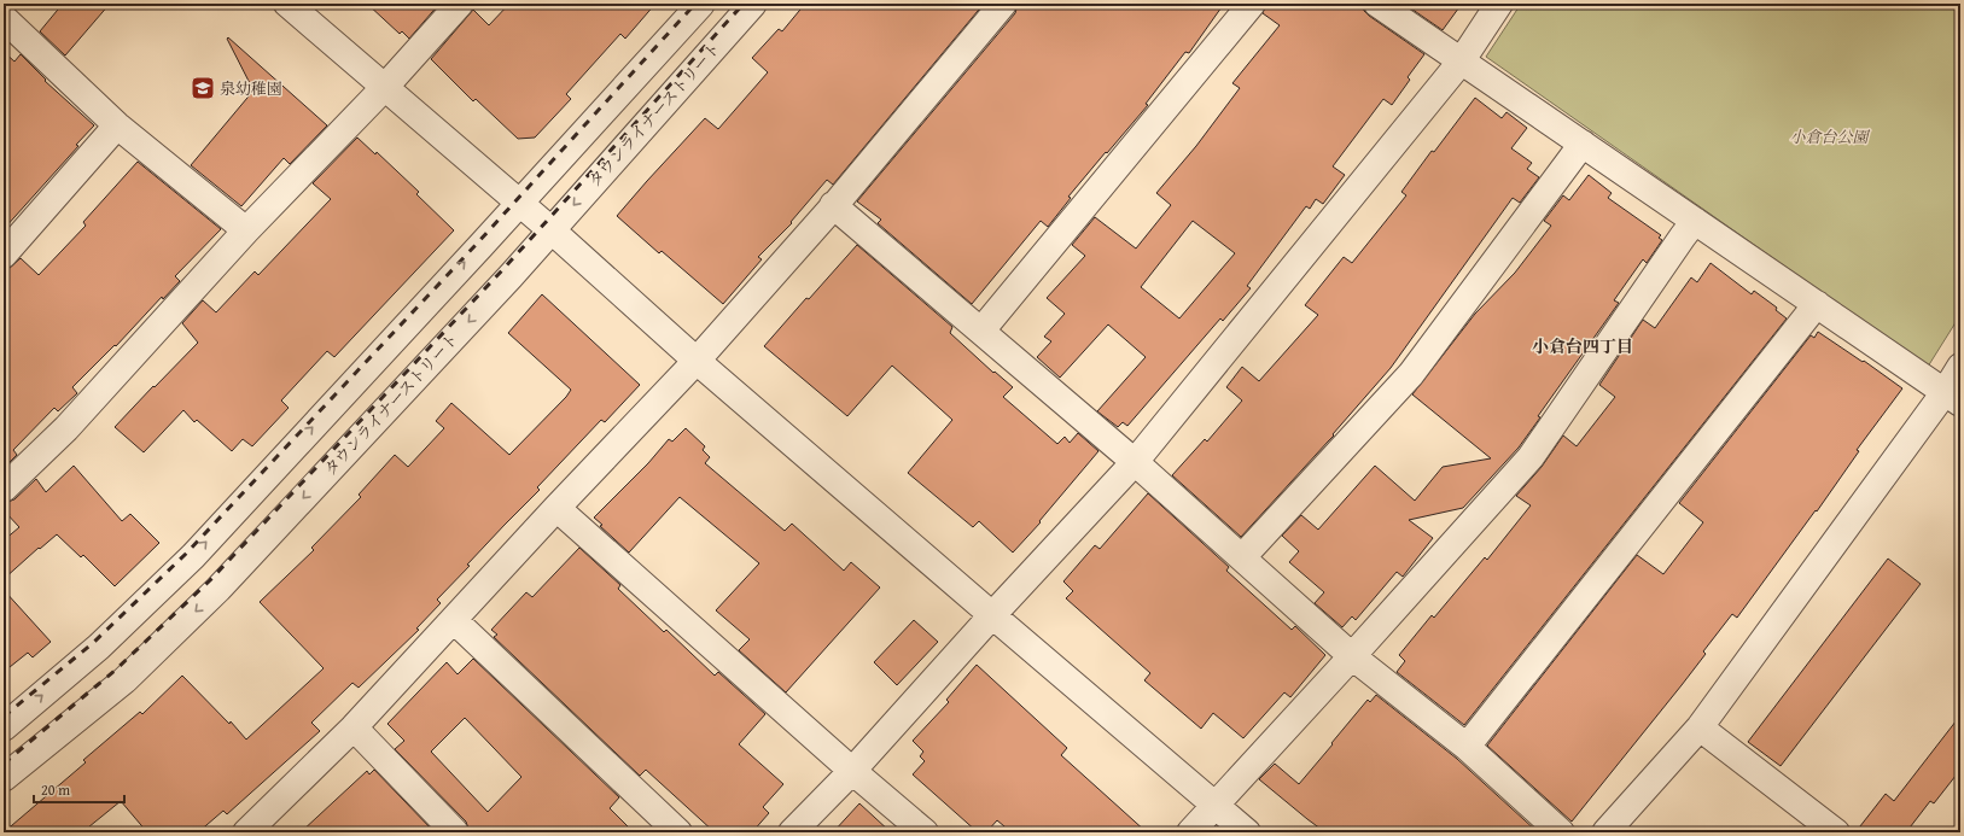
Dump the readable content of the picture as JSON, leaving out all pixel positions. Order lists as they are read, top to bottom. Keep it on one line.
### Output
{"streets":{"street":["タウンライナーストリート"]},"districts":["小倉台四丁目"],"parks":["小倉台公園"],"places":{"school or university":["泉幼稚園"]},"scale_bar":"20 m"}
